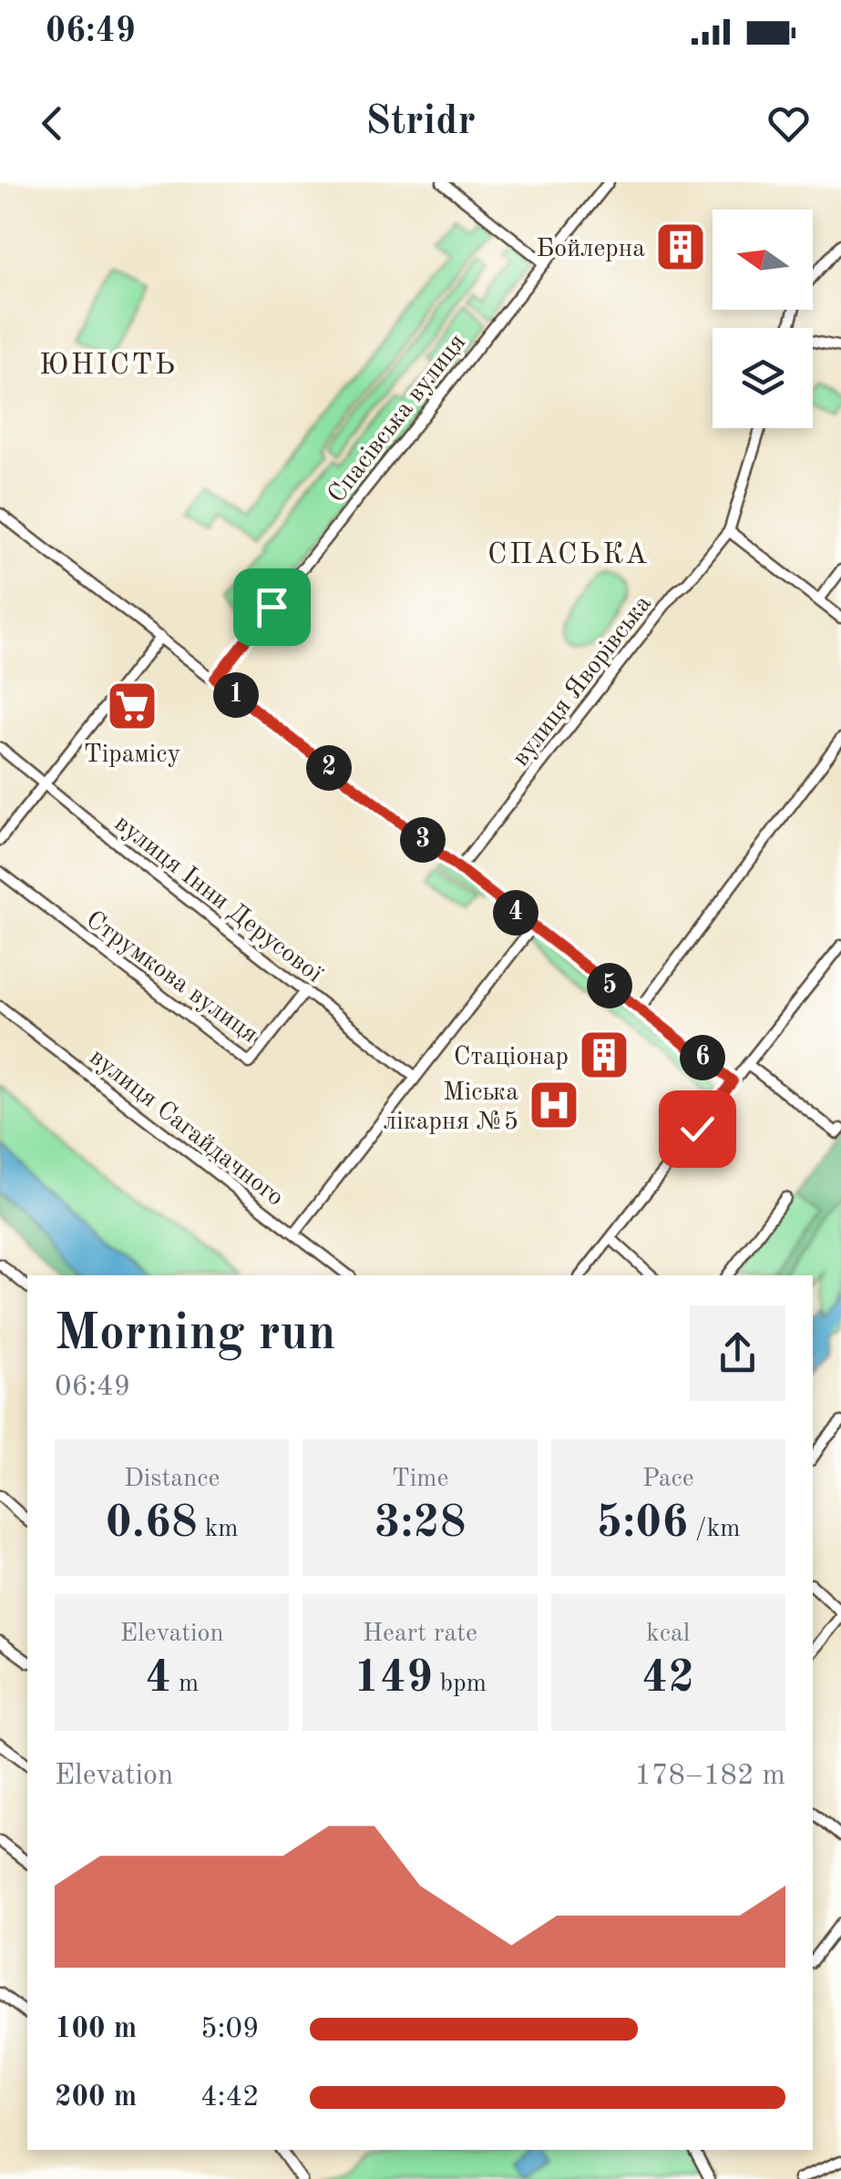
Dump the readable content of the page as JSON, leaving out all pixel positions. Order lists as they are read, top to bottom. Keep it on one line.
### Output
{"streets":{"street":["Спасівська вулиця","вулиця Яворівська","вулиця Інни Дерусової","Струмкова вулиця","вулиця Сагайдачного"]},"crossings":[["вулиця Інни Дерусової","Струмкова вулиця"]],"districts":["ЮНІСТЬ","СПАСЬКА"],"places":{"building":["Бойлерна","Стаціонар"],"supermarket":["Тірамісу"],"hospital":["Міська лікарня №5"]},"north":"left","page":{"status":"06:49","header":"Stridr","pins":["1","2","3","4","5","6"],"heading":["Morning run","06:49"],"stats":[["Distance","0.68 km"],["Time","3:28"],["Pace","5:06 /km"],["Elevation","4 m"],["Heart rate","149 bpm"],["kcal","42"]],"chart":["Elevation","178–182 m"],"list":[{"name":"100 m","note":"5:09"},{"name":"200 m","note":"4:42"}]}}
